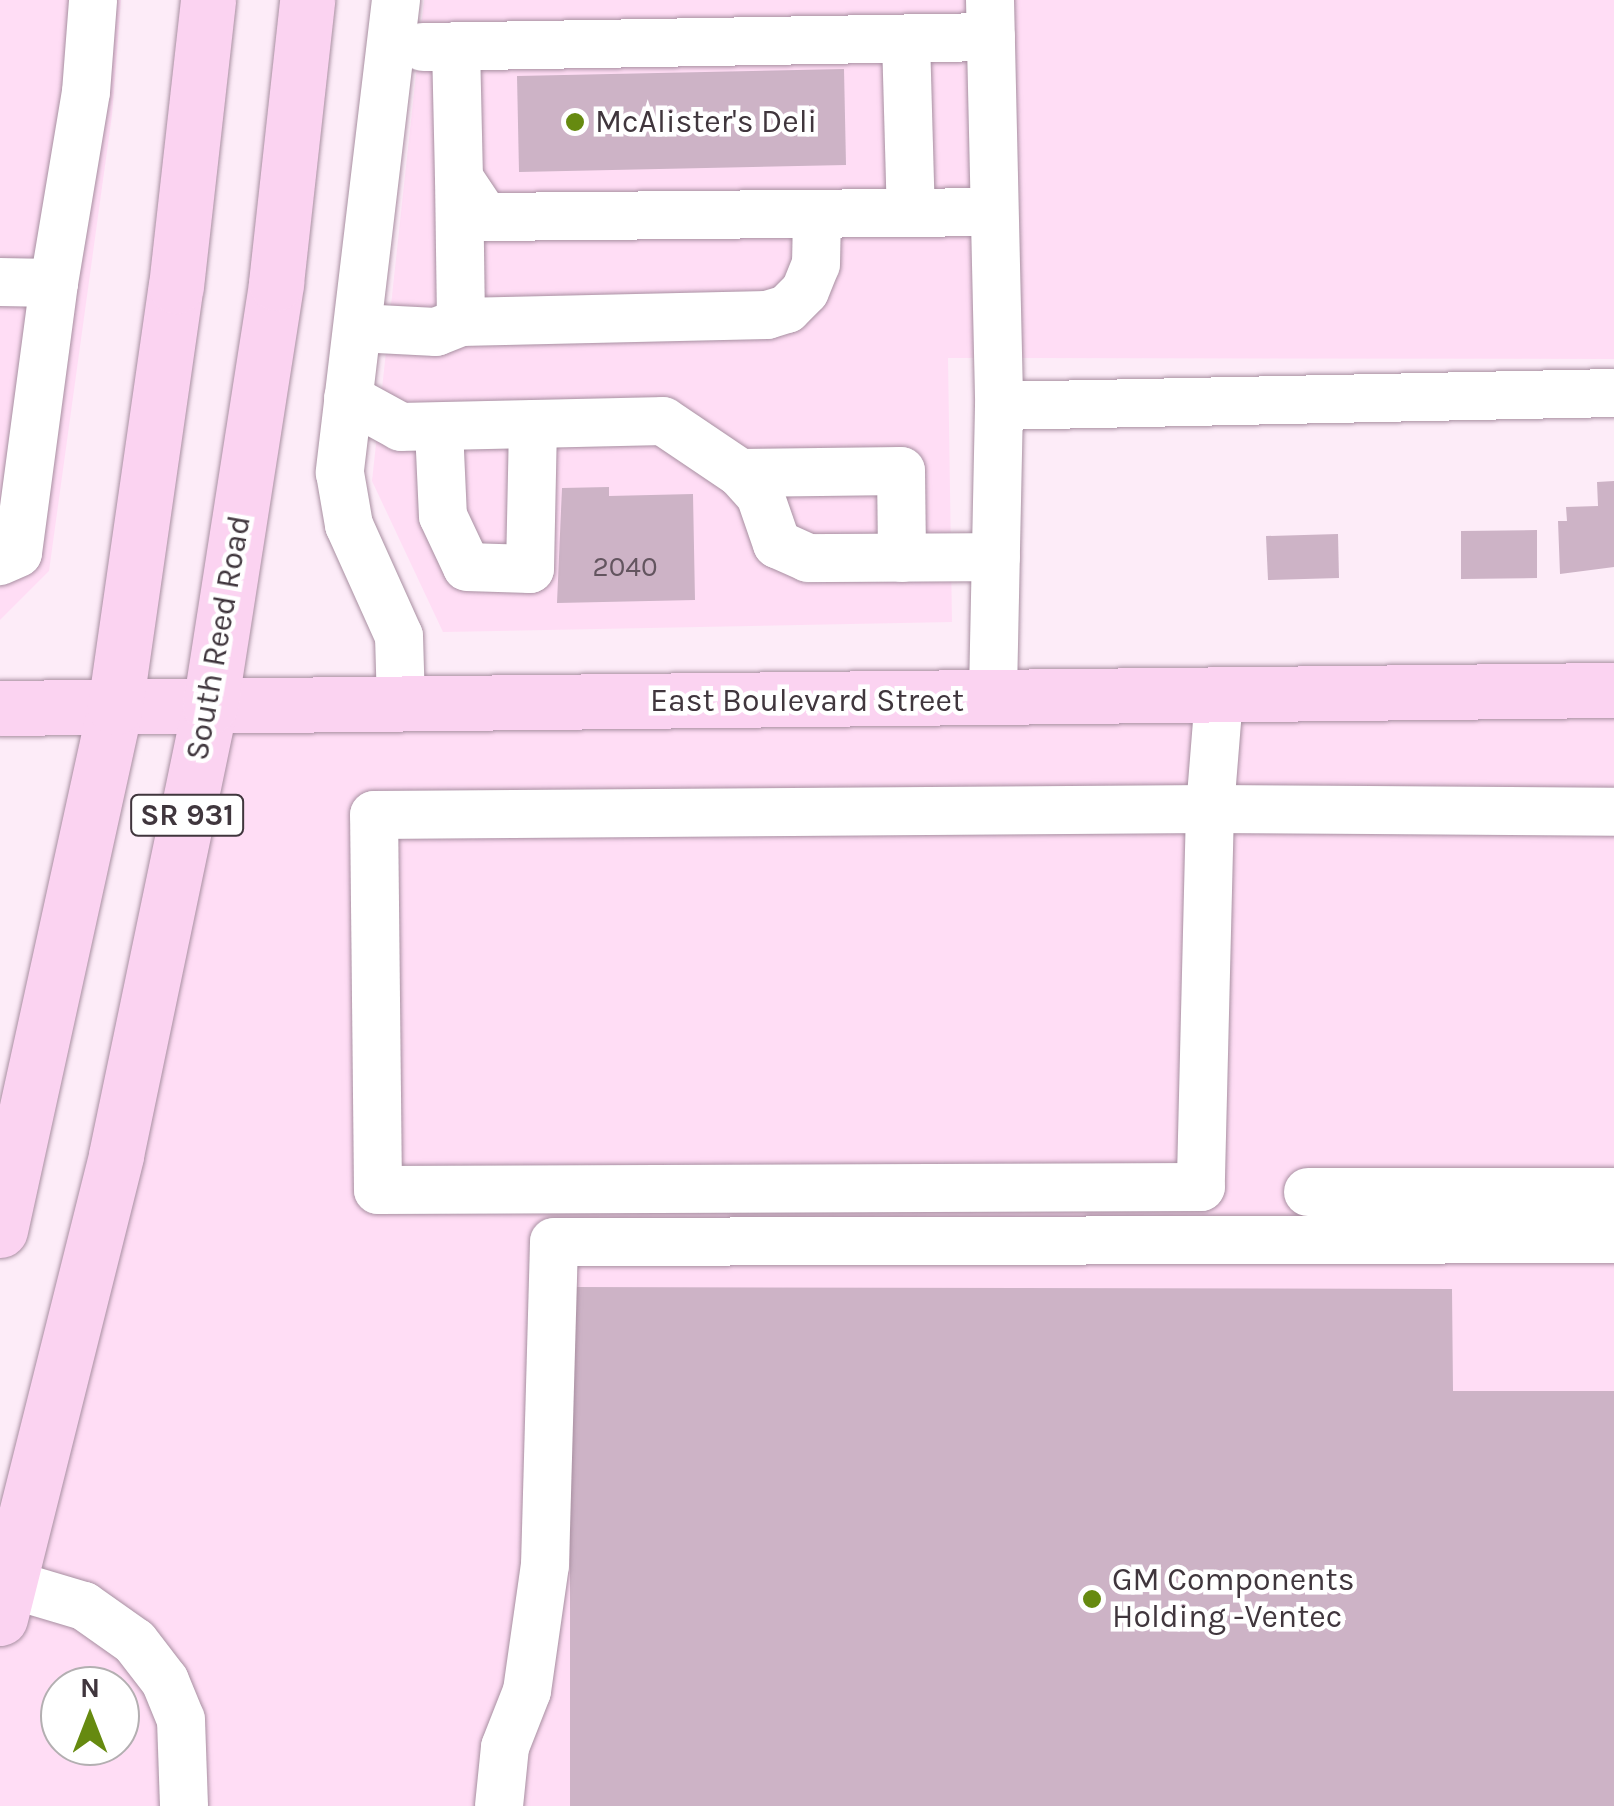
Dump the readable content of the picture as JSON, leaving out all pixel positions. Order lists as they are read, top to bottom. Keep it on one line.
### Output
{"streets":{"main road":["South Reed Road","East Boulevard Street","SR 931"]},"crossings":[["South Reed Road","East Boulevard Street"],["East Boulevard Street","SR 931"]],"places":["McAlister's Deli","GM Components Holding -Ventec"],"house_numbers":["2040"],"north":"top"}
